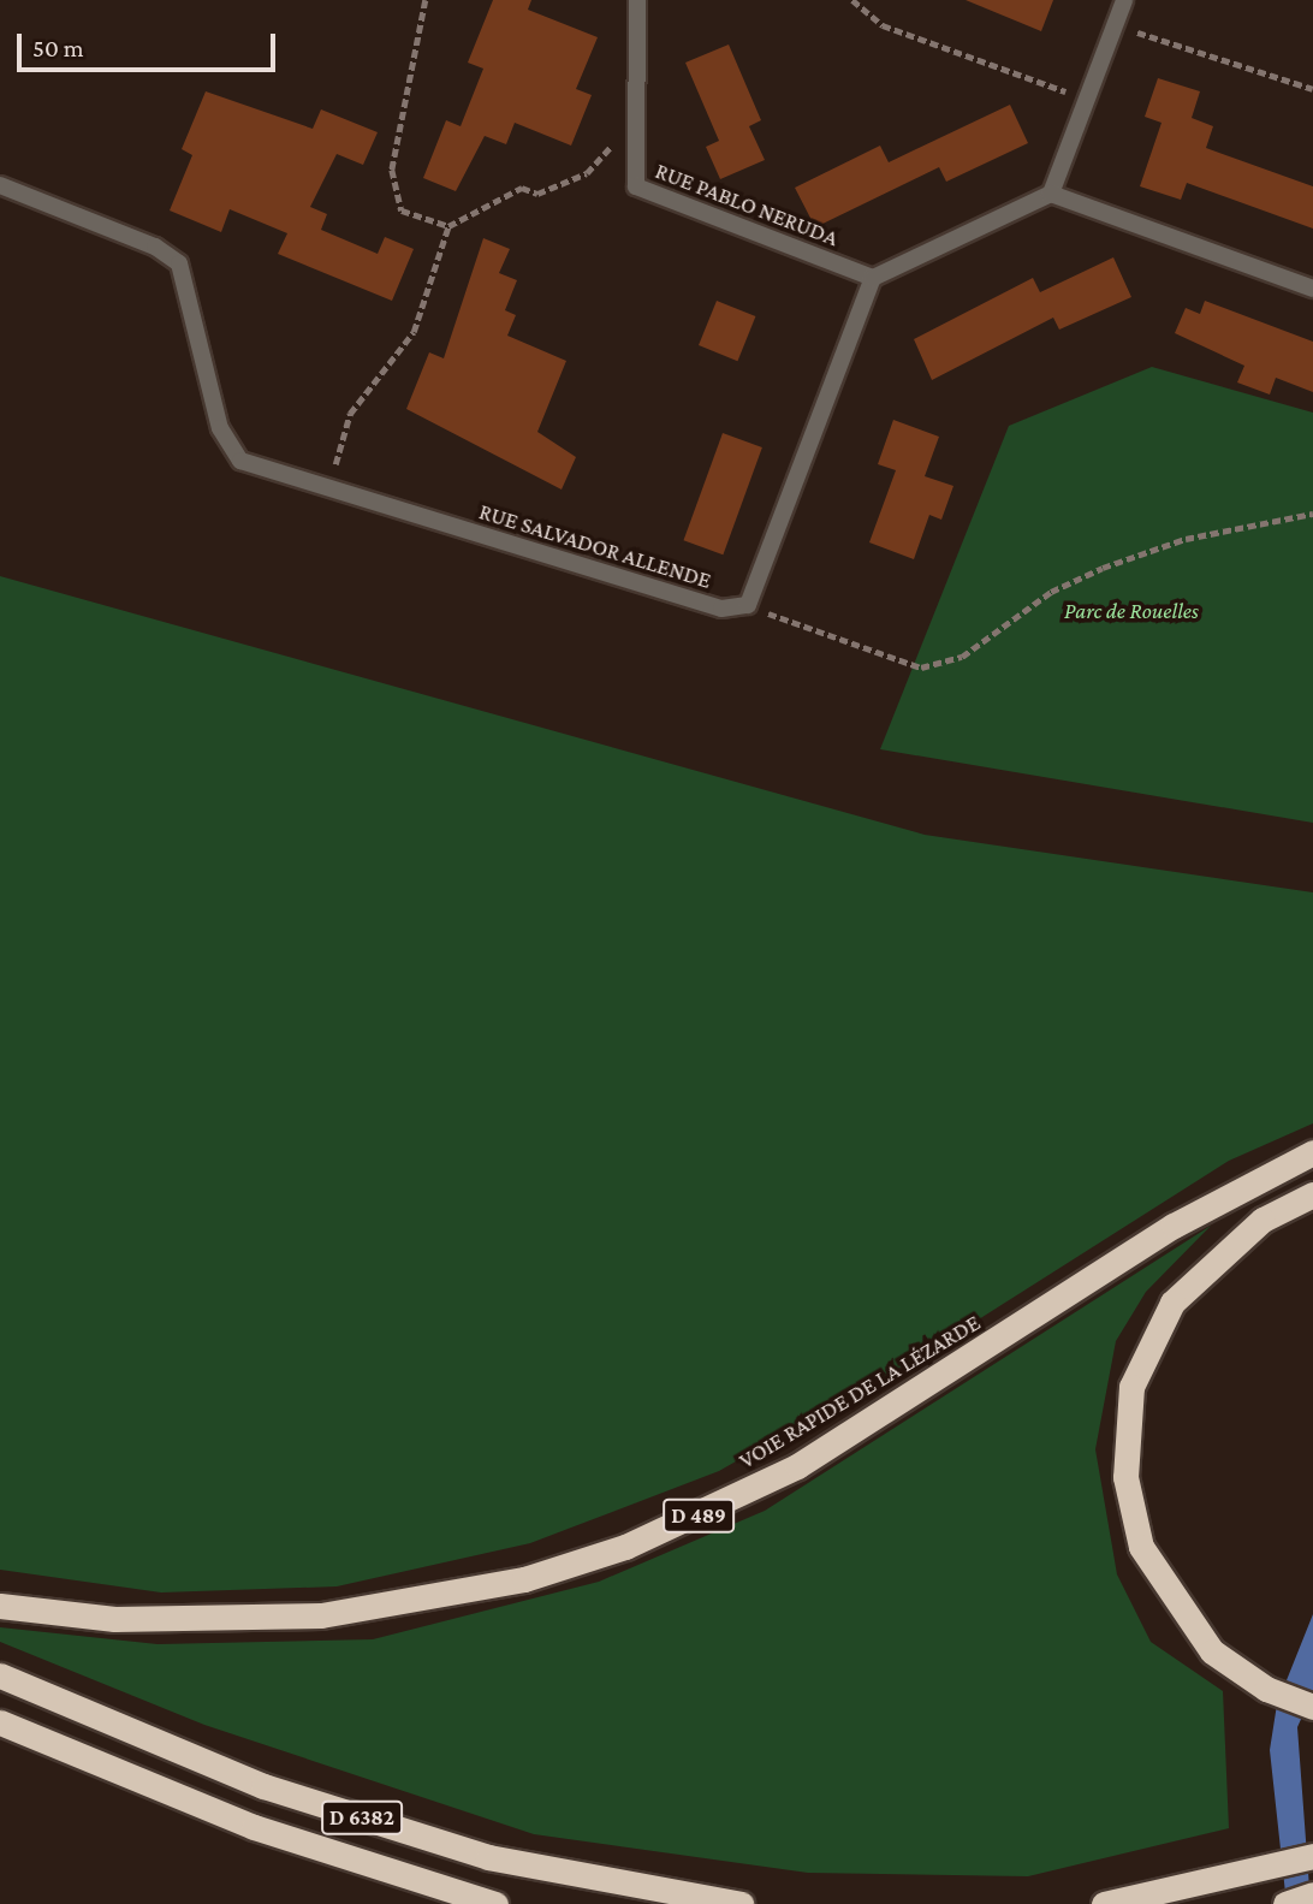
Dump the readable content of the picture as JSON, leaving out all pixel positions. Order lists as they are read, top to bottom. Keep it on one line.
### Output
{"streets":{"highway":["VOIE RAPIDE DE LA LÉZARDE","D 489","D 6382"],"street":["RUE PABLO NERUDA","RUE SALVADOR ALLENDE"]},"parks":["Parc de Rouelles"],"scale_bar":"50 m"}
